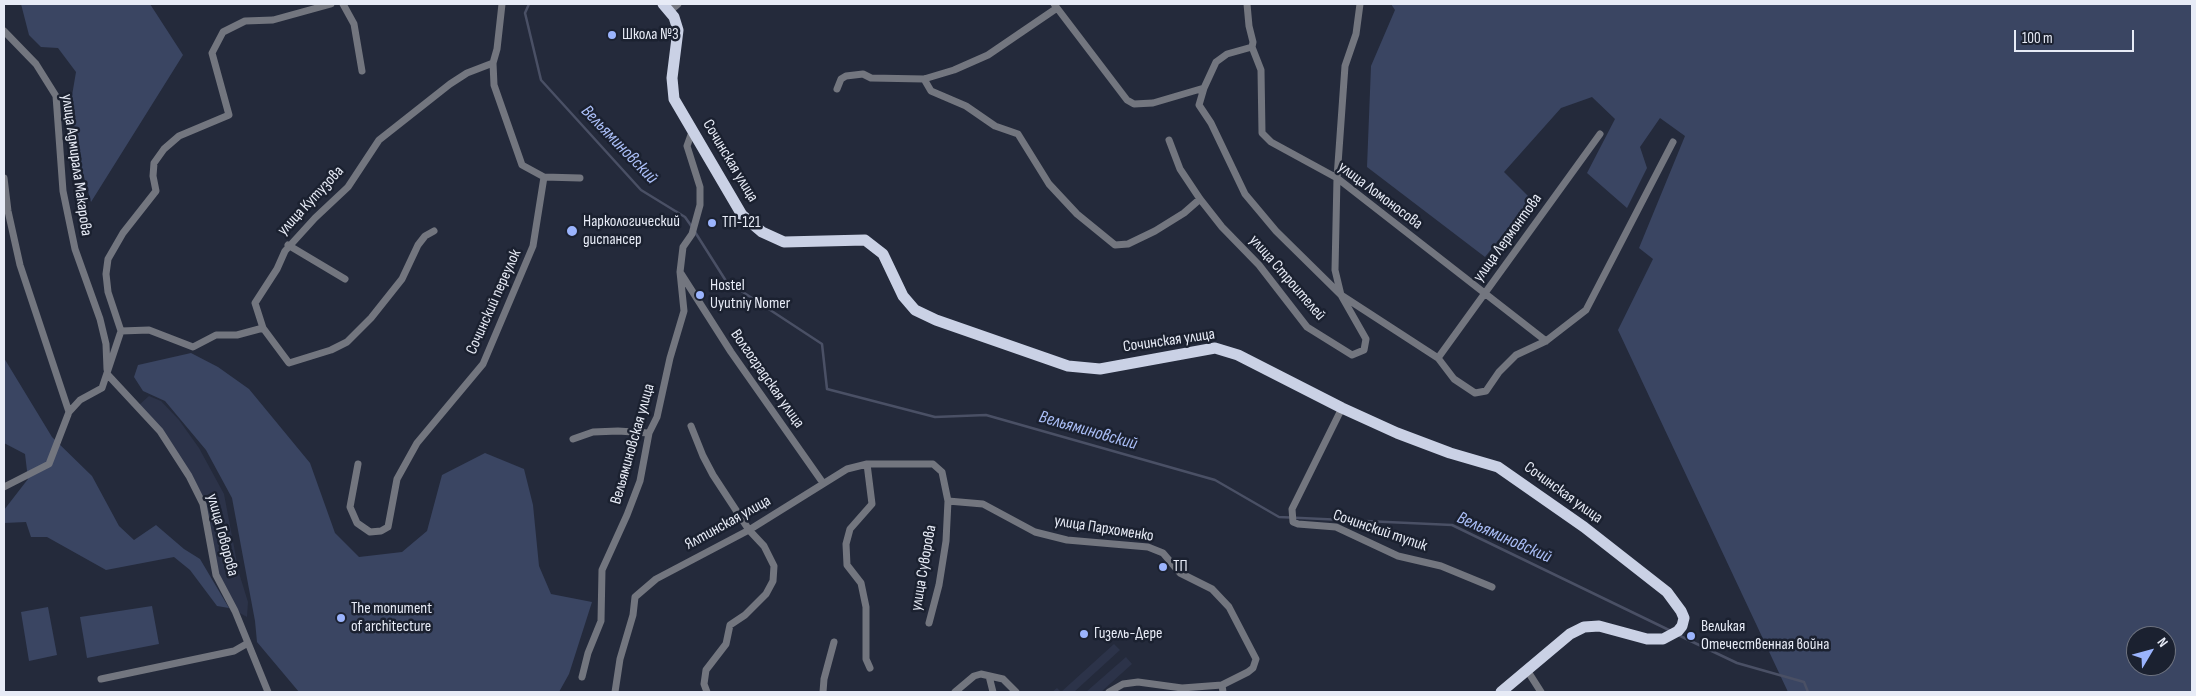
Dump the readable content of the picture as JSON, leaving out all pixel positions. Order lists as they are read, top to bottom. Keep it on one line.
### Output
{"streets":{"highway":["Сочинская улица"],"street":["улица Адмирала Макарова","улица Ломоносова","улица Кутузова","улица Лермонтова","улица Строителей","Сочинский переулок","Волгоградская улица","Вельяминовская улица","Ялтинская улица","улица Пархоменко","Сочинский тупик","улица Говорова","улица Суворова"]},"crossings":[["Сочинская улица","Сочинский тупик"],["улица Адмирала Макарова","улица Говорова"],["улица Ломоносова","улица Лермонтова"],["Волгоградская улица","Вельяминовская улица"],["Волгоградская улица","Ялтинская улица"],["Ялтинская улица","улица Суворова"],["улица Пархоменко","улица Суворова"]],"water":["Вельяминовский"],"places":["Школа №3","ТП-121","Наркологический диспансер","Hostel Uyutniy Nomer","ТП","The monument of architecture","Гизель-Дере","Великая Отечественная война"],"scale_bar":"100 m","north":"top right"}
